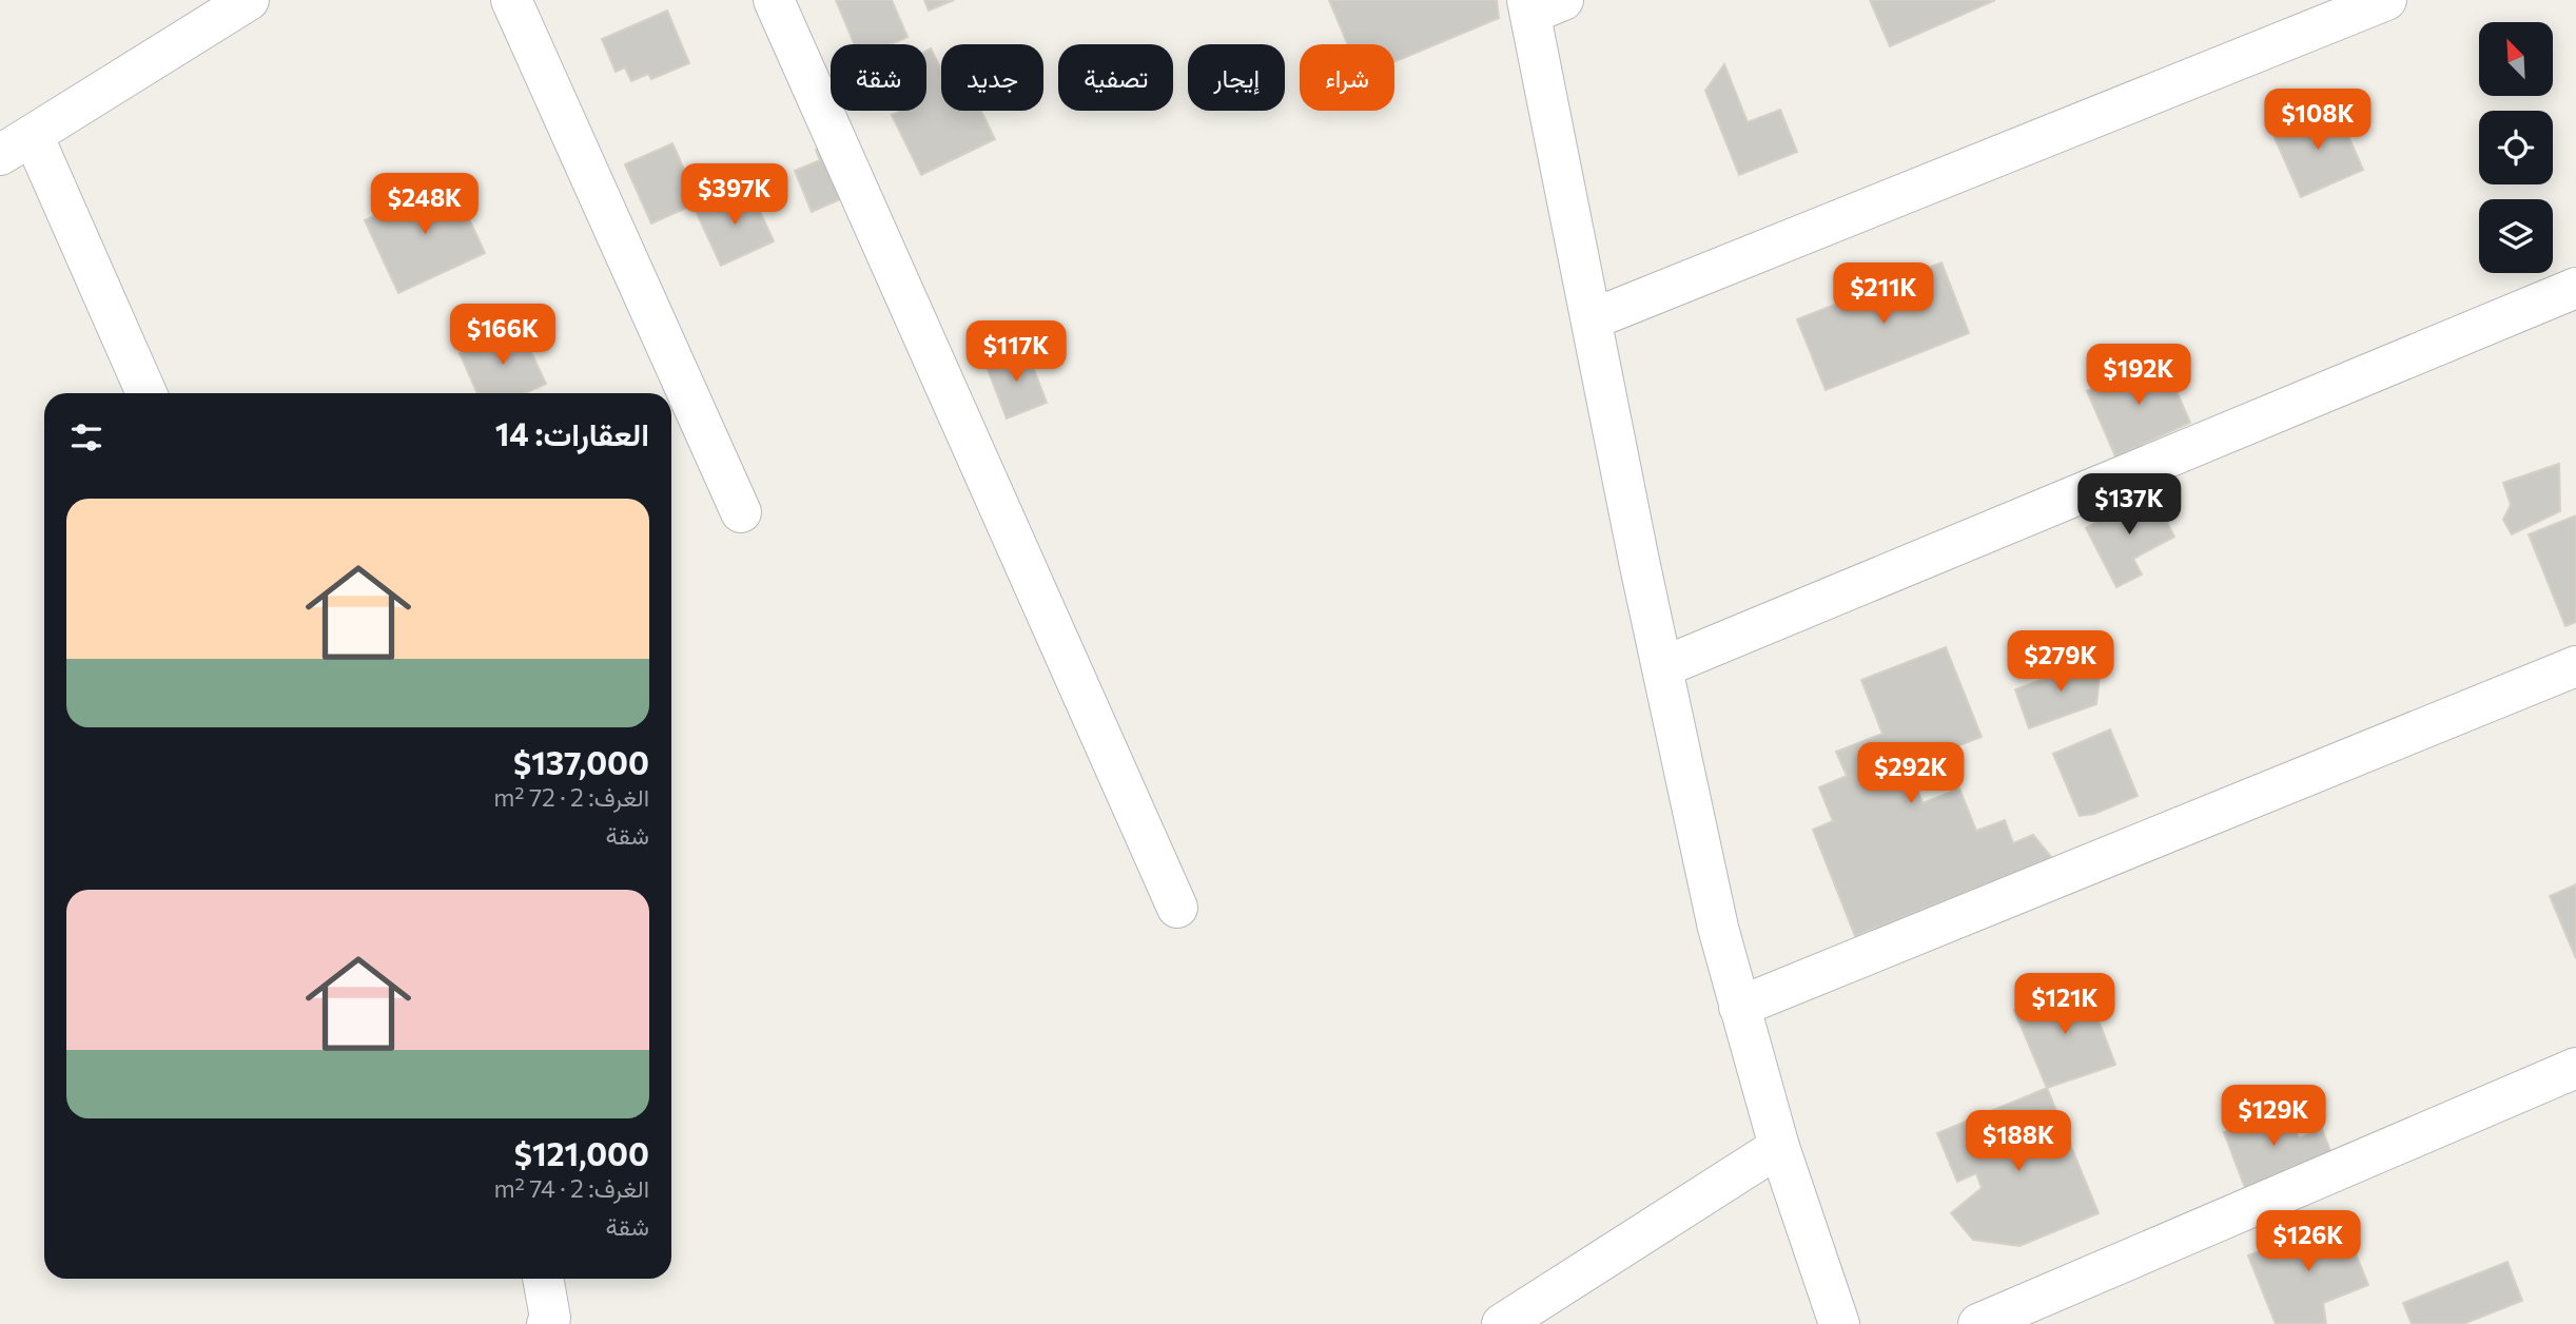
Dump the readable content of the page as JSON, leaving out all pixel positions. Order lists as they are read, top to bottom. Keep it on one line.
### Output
{"north":"top left","page":{"chip":["شراء","إيجار","تصفية","جديد","شقة"],"price":["$108K","$397K","$248K","$211K","$166K","$117K","$192K","$137K","$279K","$292K","$121K","$129K","$188K","$126K"],"heading":"العقارات: 14","list":[{"name":"$137,000","note":"الغرف: 2 · 72 m² · شقة"},{"name":"$121,000","note":"الغرف: 2 · 74 m² · شقة"}]}}
